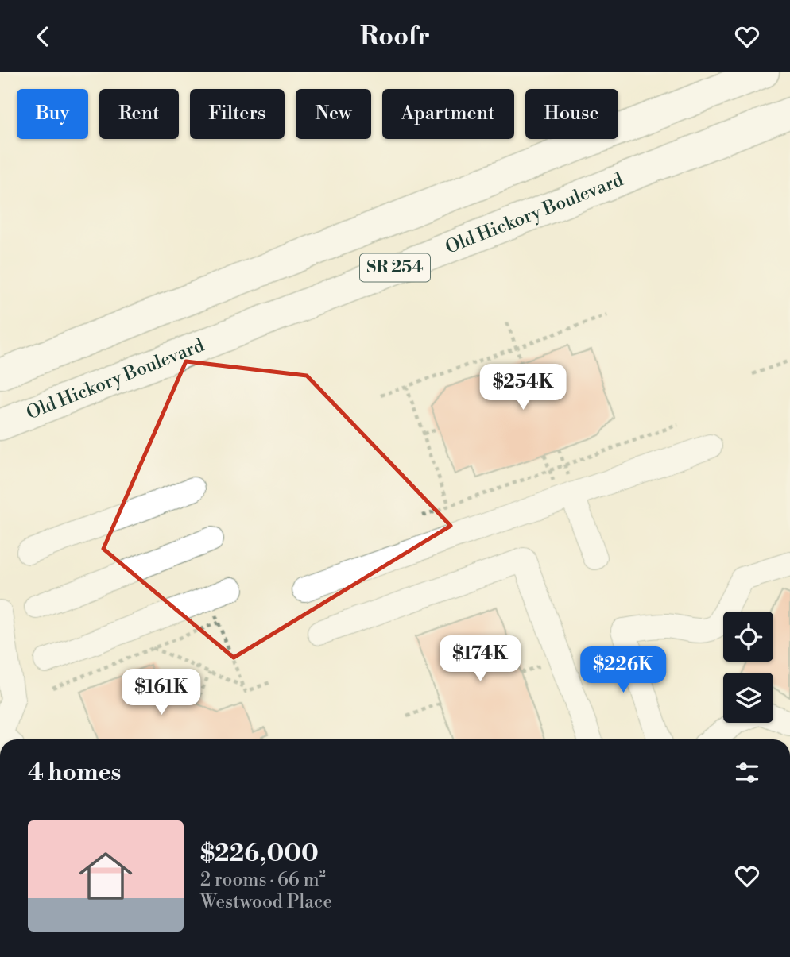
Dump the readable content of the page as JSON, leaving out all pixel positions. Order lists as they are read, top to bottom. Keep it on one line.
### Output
{"streets":{"main road":["Old Hickory Boulevard","SR 254"]},"page":{"header":"Roofr","chip":["Buy","Rent","Filters","New","Apartment","House"],"price":["$254K","$174K","$226K","$161K"],"heading":"4 homes","list":[{"name":"$226,000","note":"2 rooms · 66 m² · Westwood Place"}]}}
